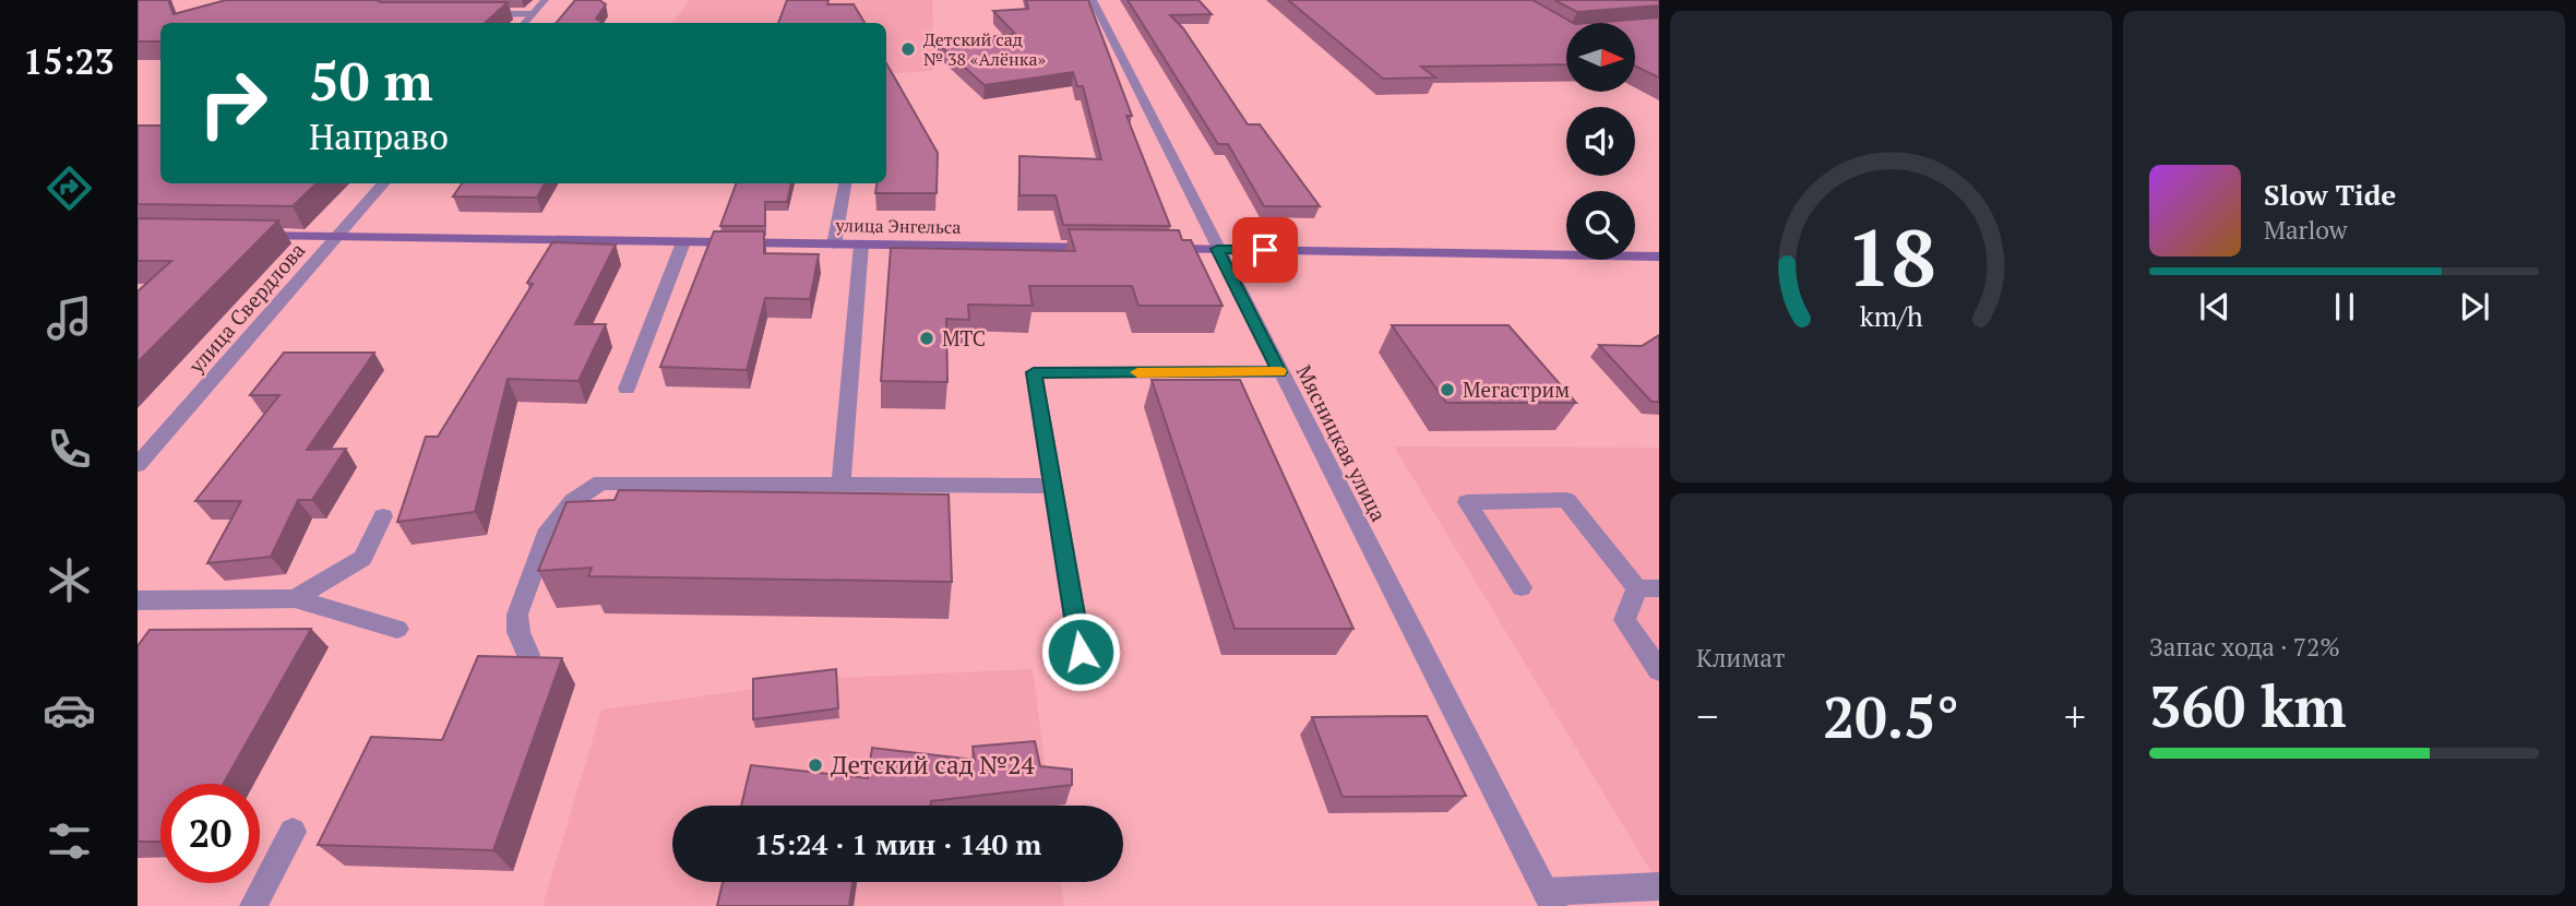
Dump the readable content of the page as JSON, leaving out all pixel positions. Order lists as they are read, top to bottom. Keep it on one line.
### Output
{"streets":{"main road":["улица Энгельса"],"street":["улица Свердлова","Мясницкая улица"]},"crossings":[["улица Энгельса","улица Свердлова"]],"places":["Детский сад № 38 «Алёнка»","МТС","Мегастрим","Детский сад №24"],"north":"right","page":{"tabs":"15:23","turn":["50 m","Направо"],"song":["Slow Tide","Marlow"],"tile":["Климат",["Запас хода · 72%","360 km"]],"heat":["−","20.5°","+"],"limit":"20","trip":"15:24 · 1 мин · 140 m","gauge":["18","km/h"]}}
